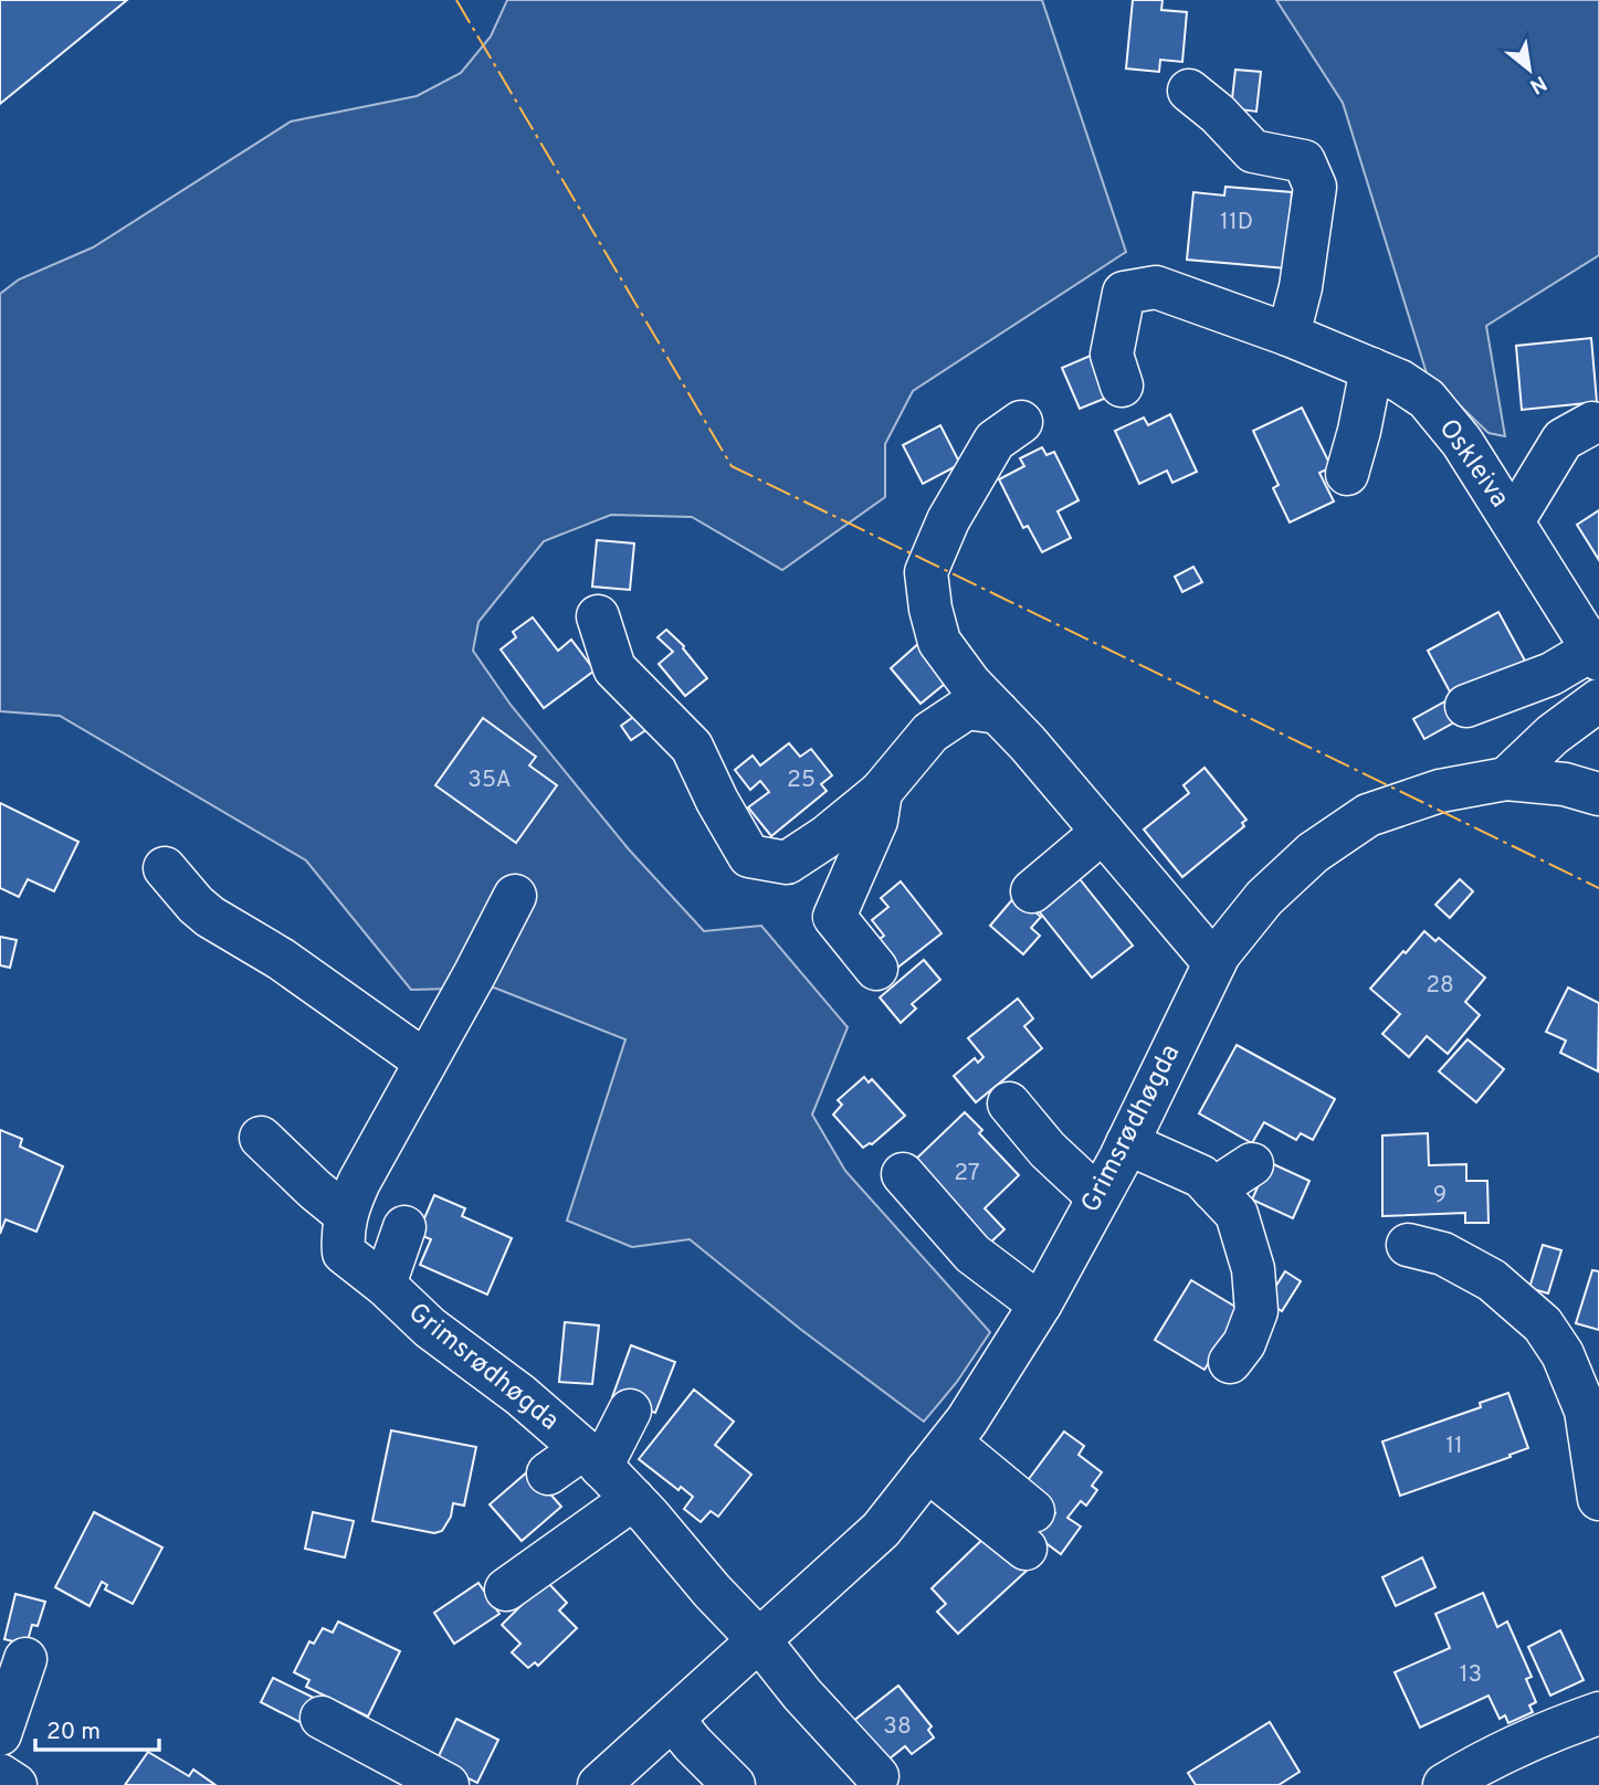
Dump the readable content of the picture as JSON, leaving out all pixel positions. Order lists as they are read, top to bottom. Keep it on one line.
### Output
{"streets":{"main road":["Oskleiva","Grimsrødhøgda"]},"house_numbers":["11D","35A","25","28","27","9","11","13","38"],"scale_bar":"20 m","north":"bottom right"}
